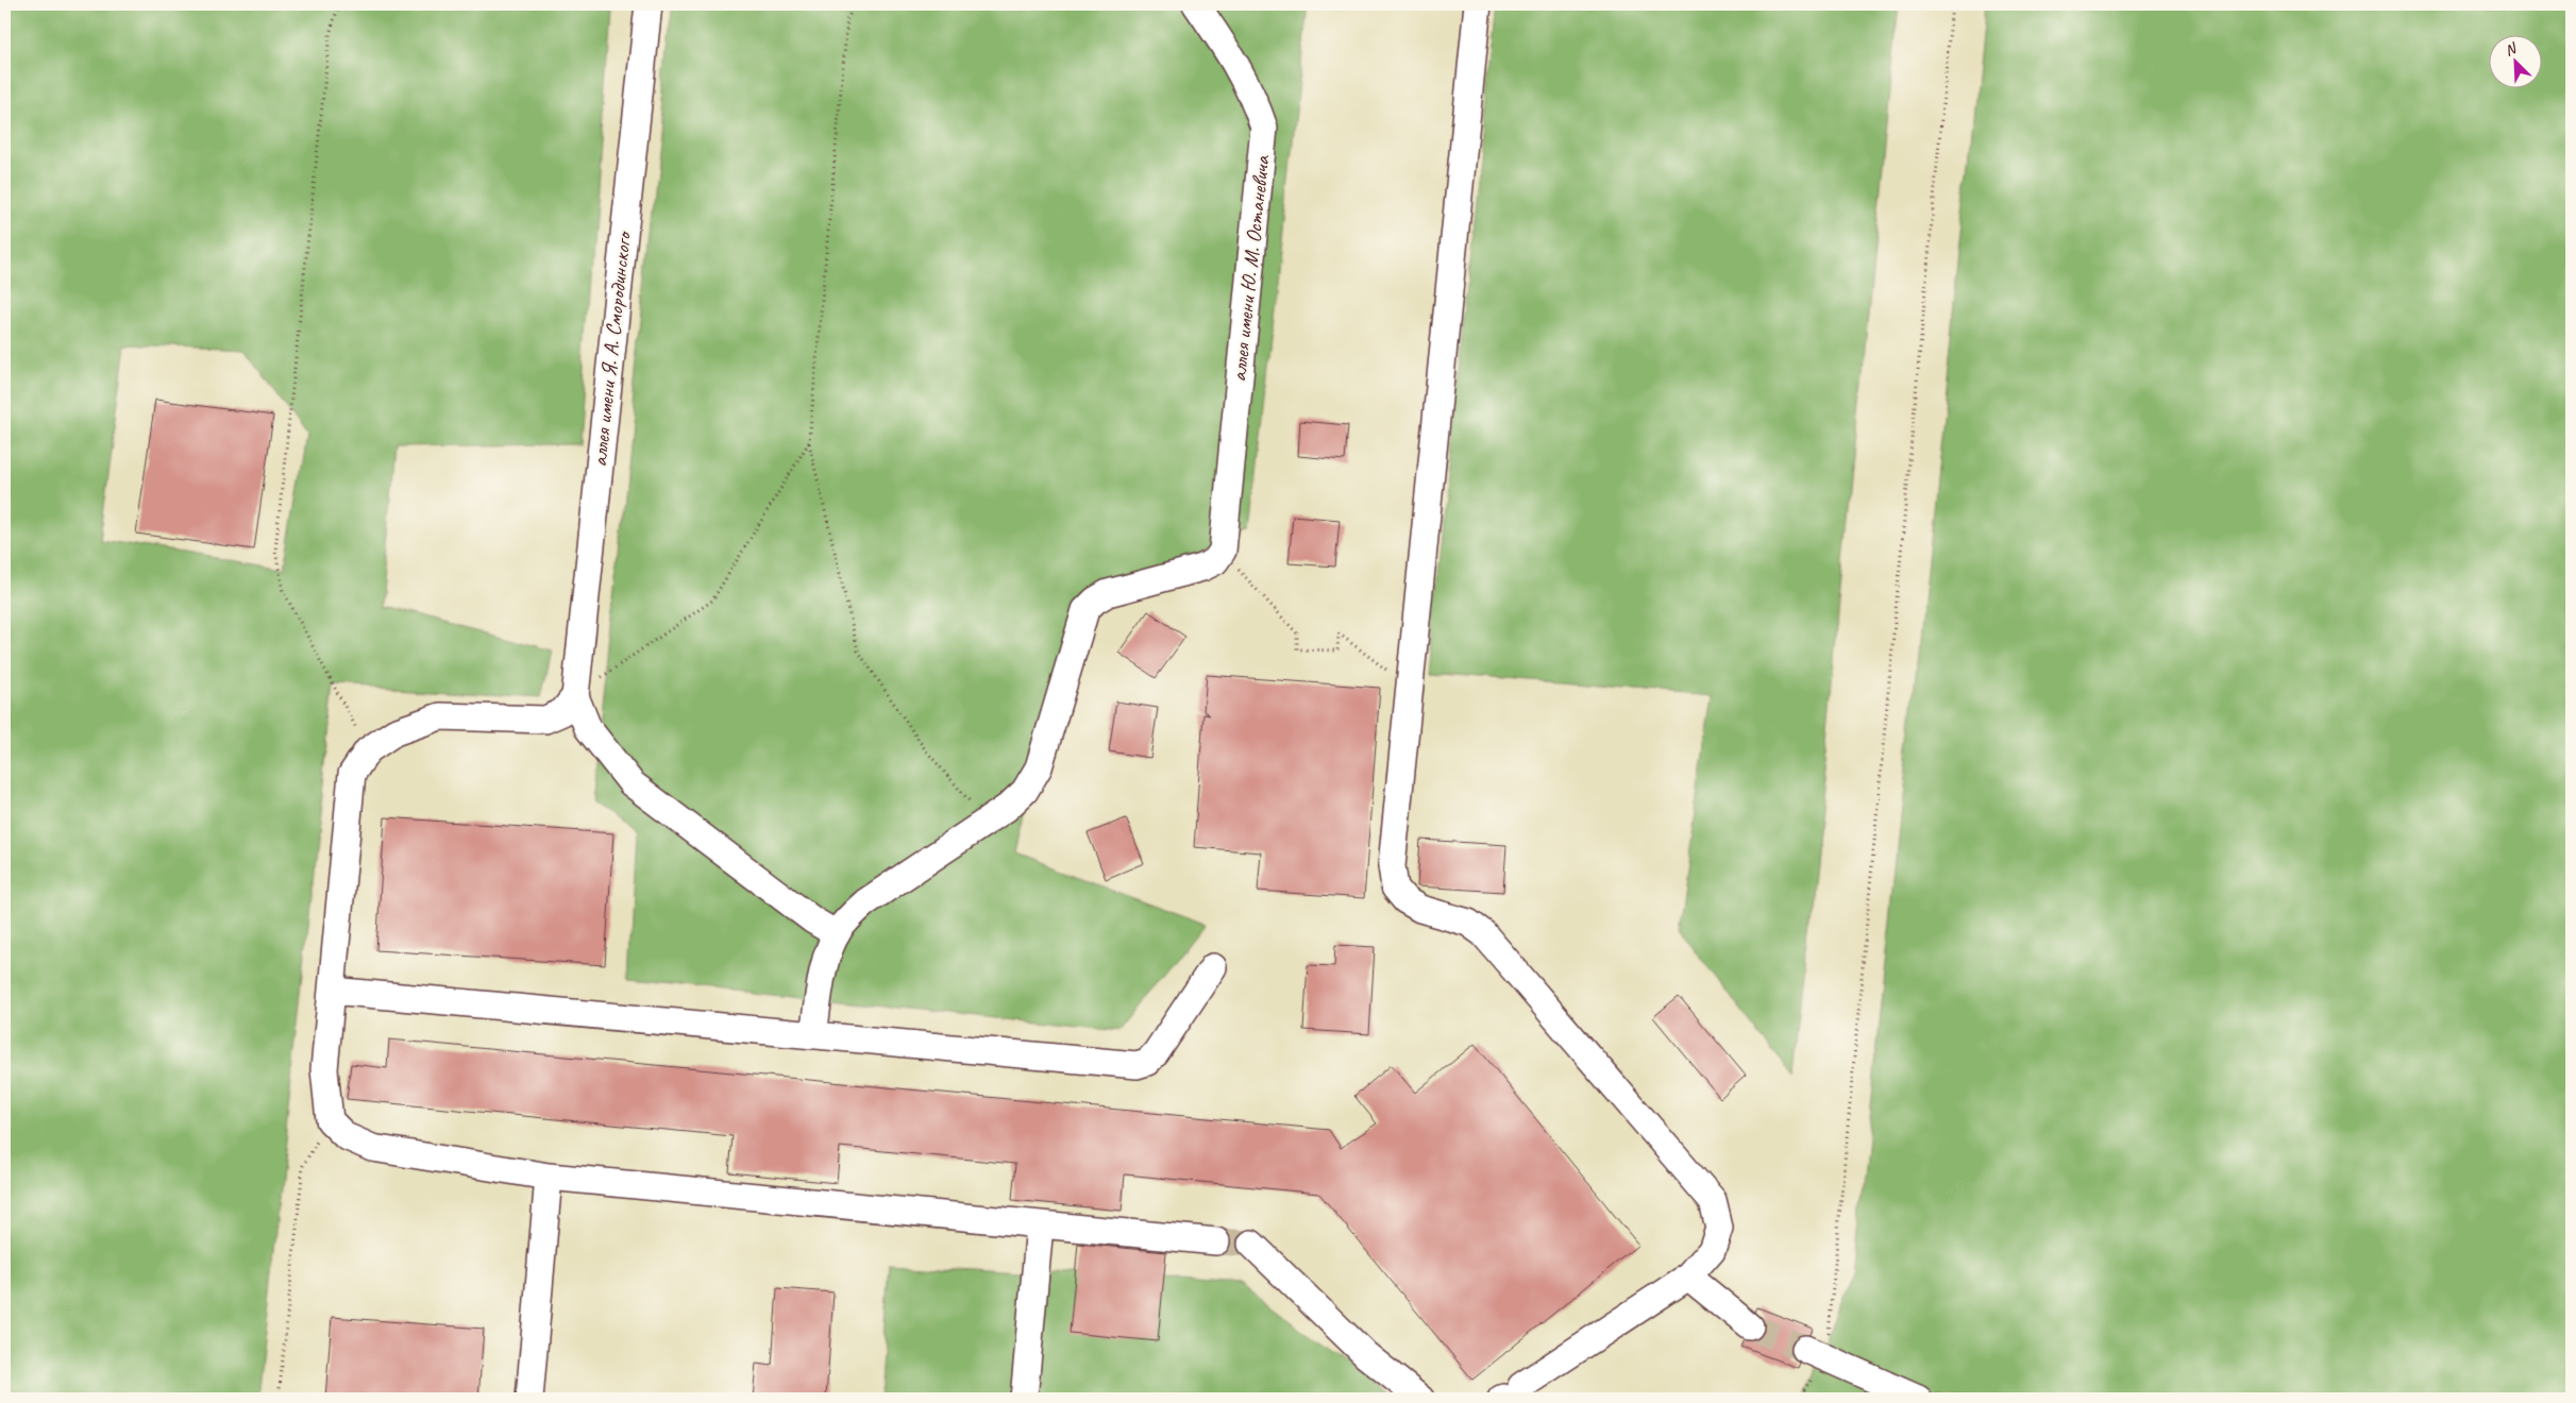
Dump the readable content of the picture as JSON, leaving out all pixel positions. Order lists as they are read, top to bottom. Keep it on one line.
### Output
{"streets":{"street":["аллея имени Ю. М. Останевича","аллея имени Я. А. Смородинского"]},"north":"top left"}
